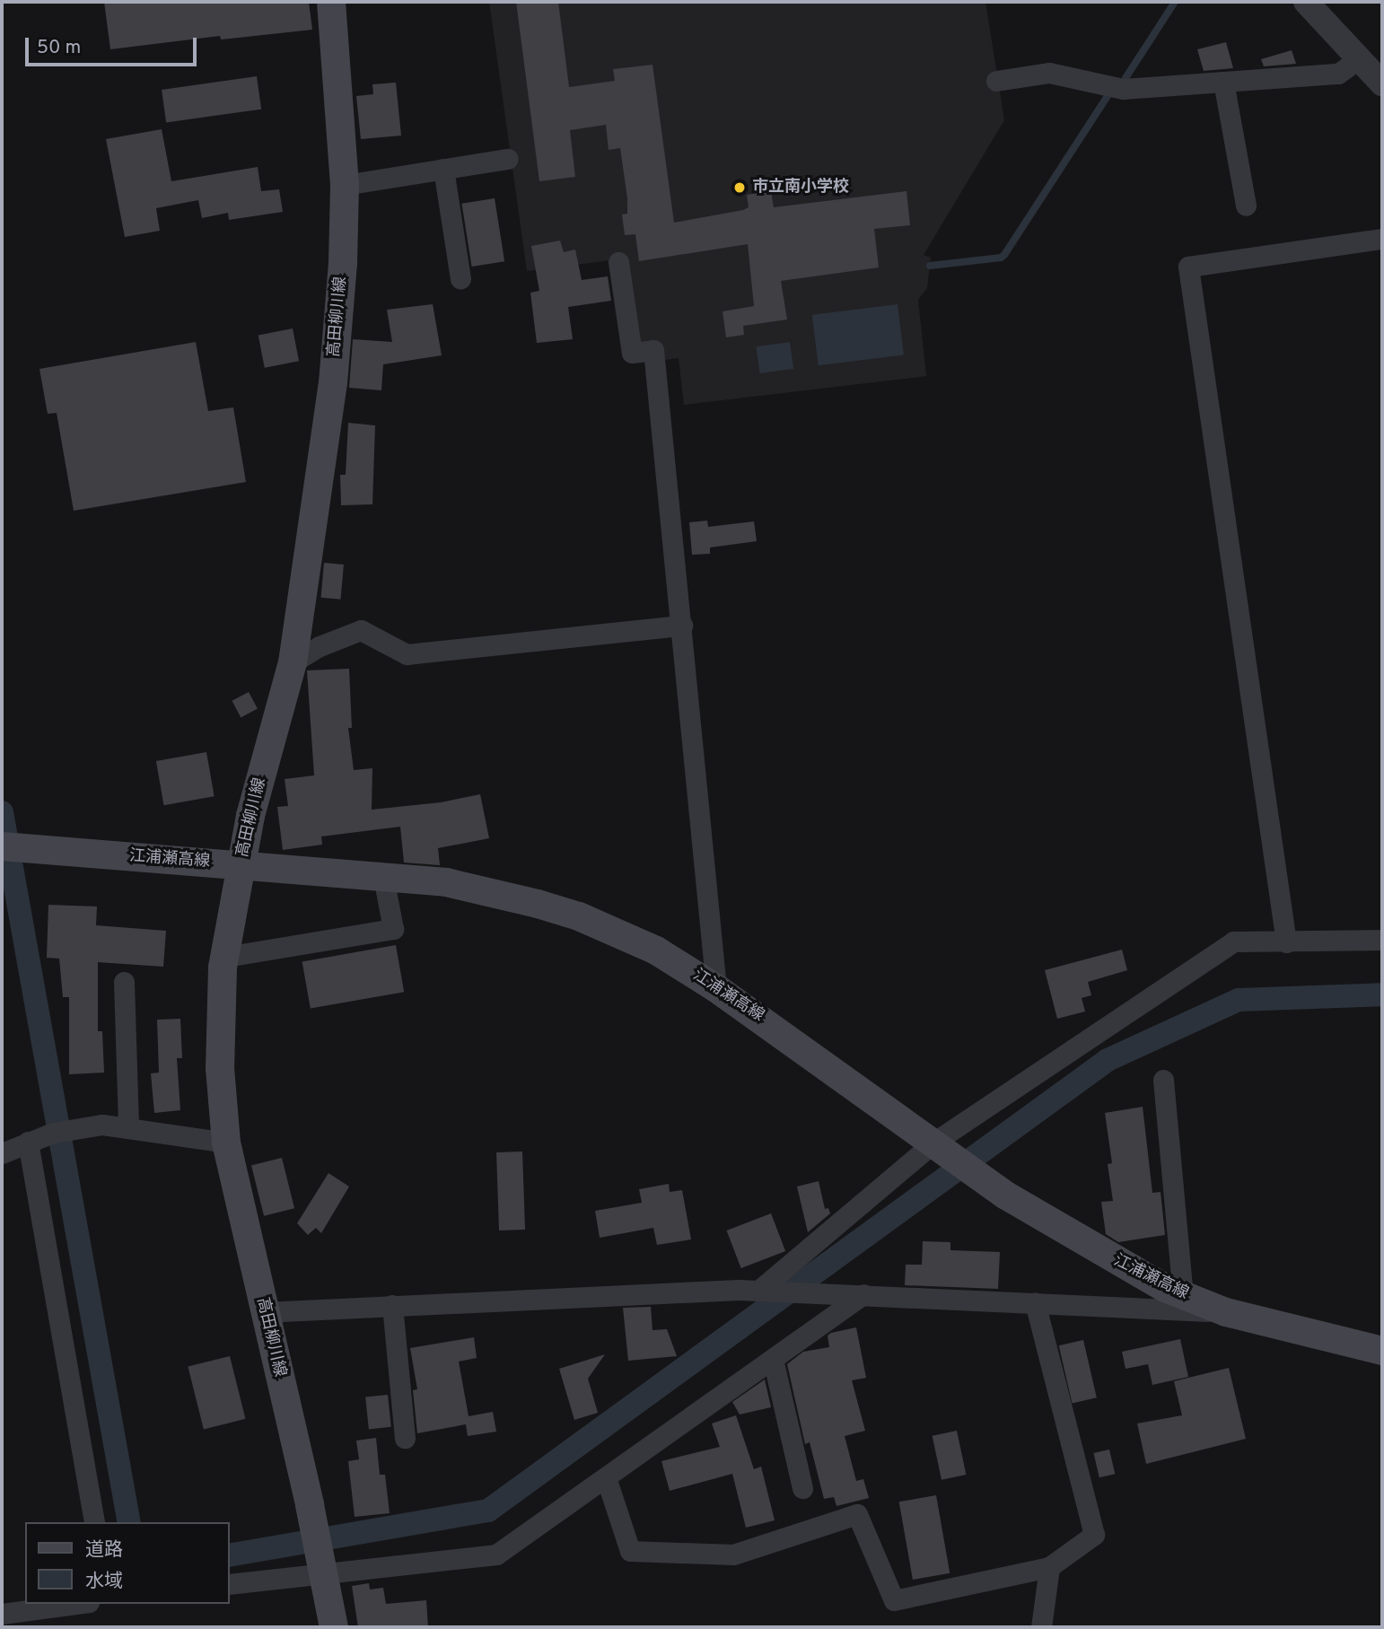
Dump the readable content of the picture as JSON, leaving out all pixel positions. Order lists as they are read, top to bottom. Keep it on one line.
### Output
{"streets":{"main road":["高田柳川線","江浦瀬高線"]},"crossings":[["高田柳川線","江浦瀬高線"]],"places":["市立南小学校"],"legend":["道路","水域"],"scale_bar":"50 m"}
